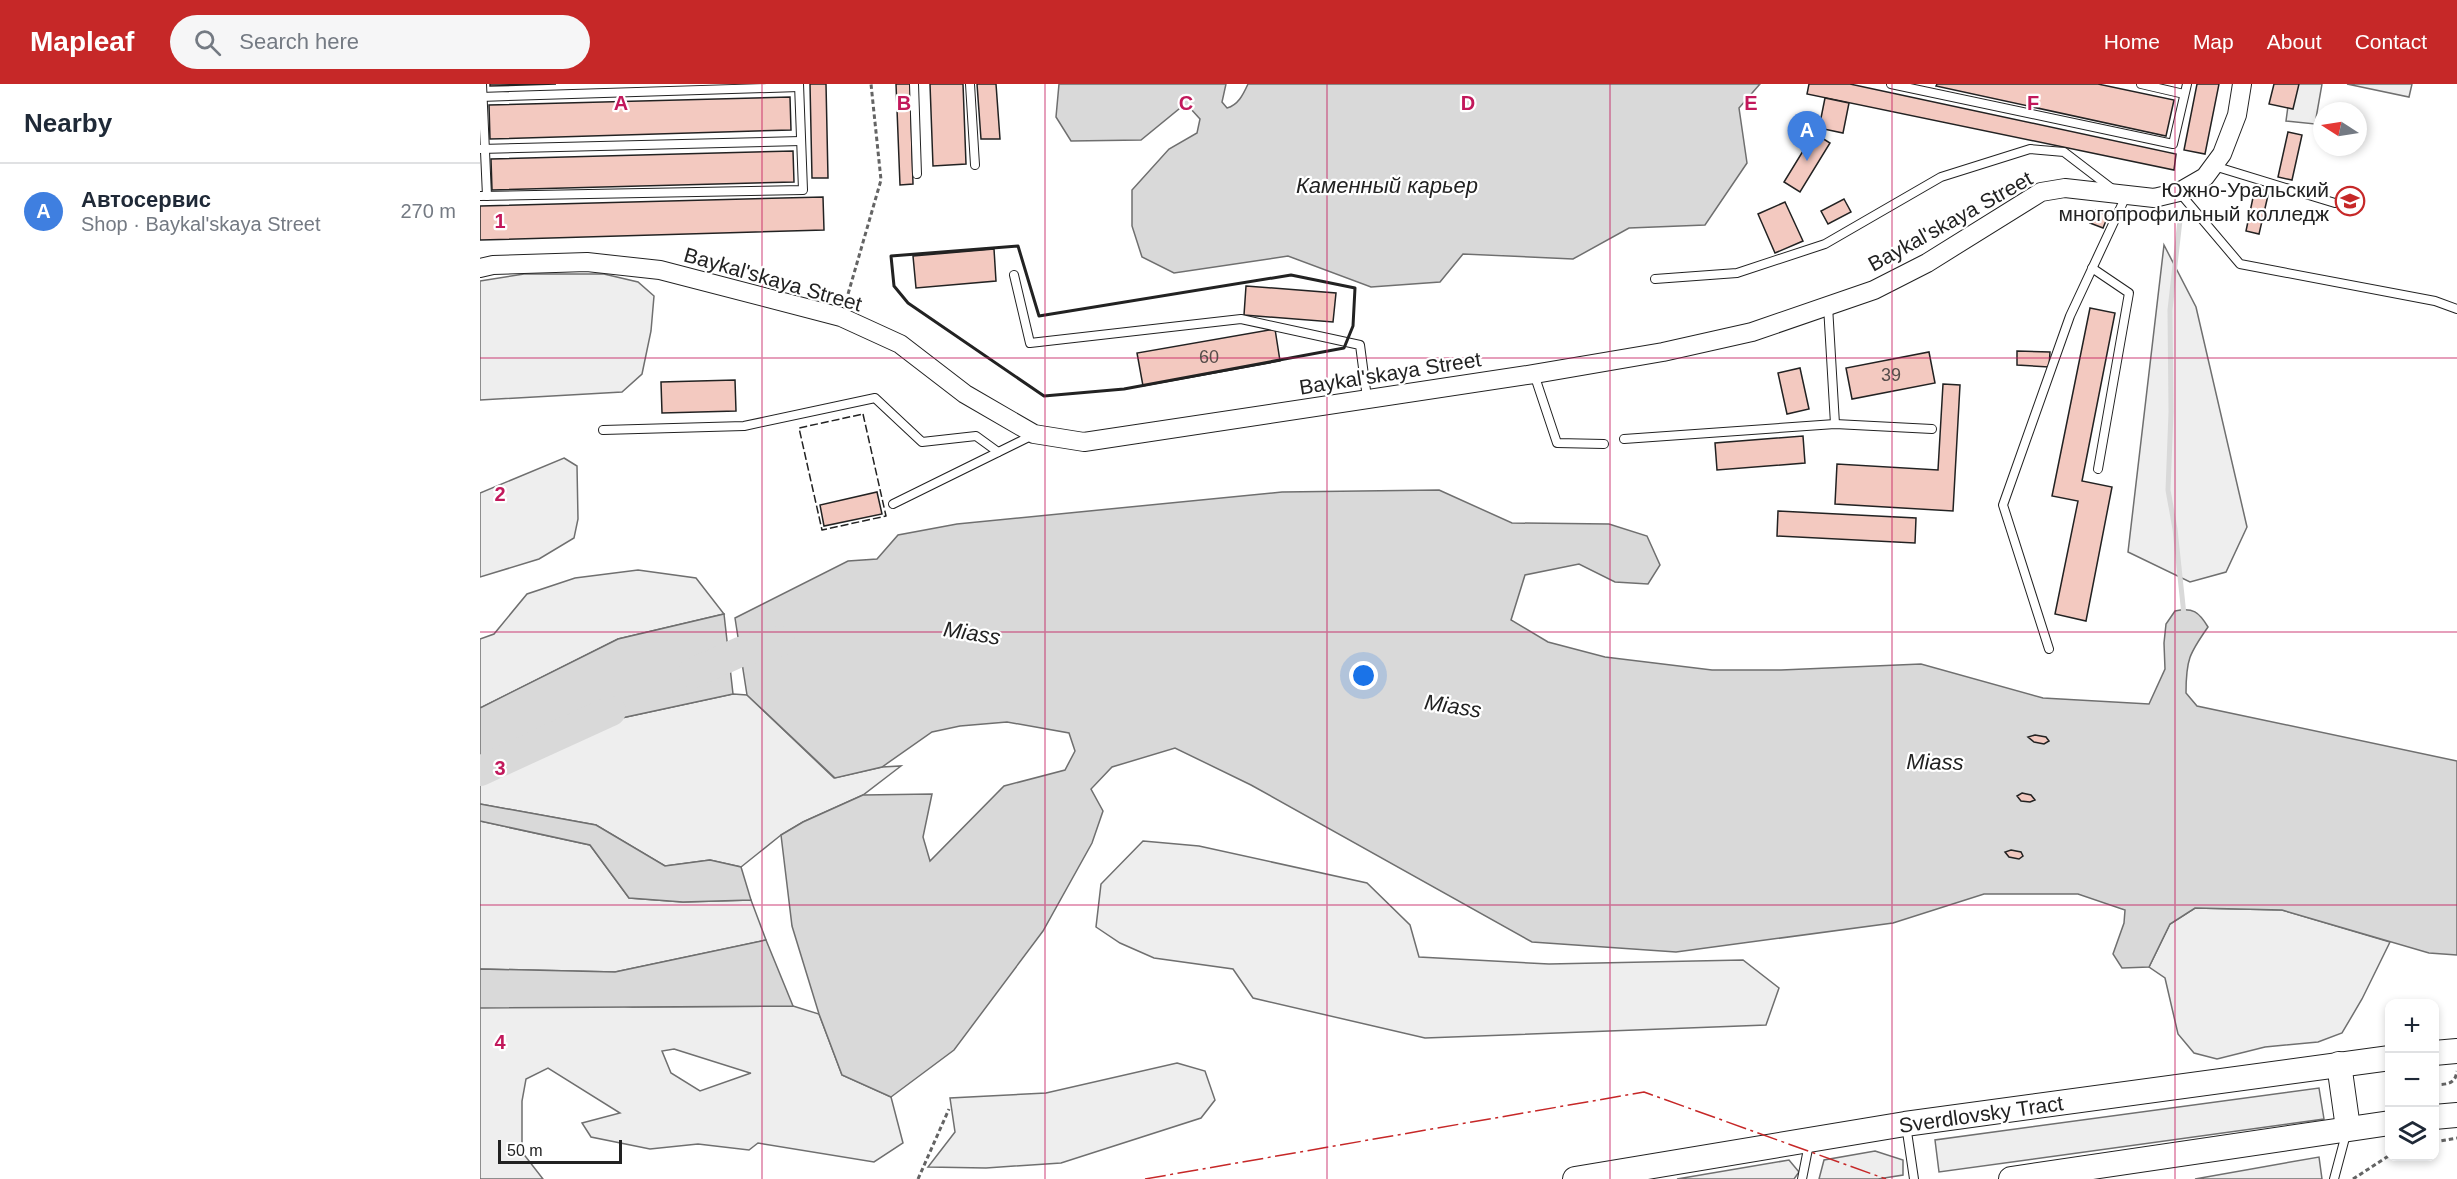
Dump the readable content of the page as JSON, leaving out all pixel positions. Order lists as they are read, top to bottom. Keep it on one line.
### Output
{"streets":{"main road":["Sverdlovsky Tract"],"street":["Baykal'skaya Street"]},"water":["Каменный карьер","Miass"],"places":{"school or university":["Южно-Уральский многопрофильный колледж"]},"house_numbers":["60","39"],"scale_bar":"50 m","north":"left","page":{"header":"Mapleaf","search":"Search here","nav":["Home","Map","About","Contact"],"heading":"Nearby","pins":"A","list":[{"mark":"A","name":"Автосервис","note":"Shop · Baykal'skaya Street","value":"270 m"}],"map_buttons":["+","−"],"scale":"50 m"},"grid":{"columns":["A","B","C","D","E","F"],"rows":["1","2","3","4"]}}
